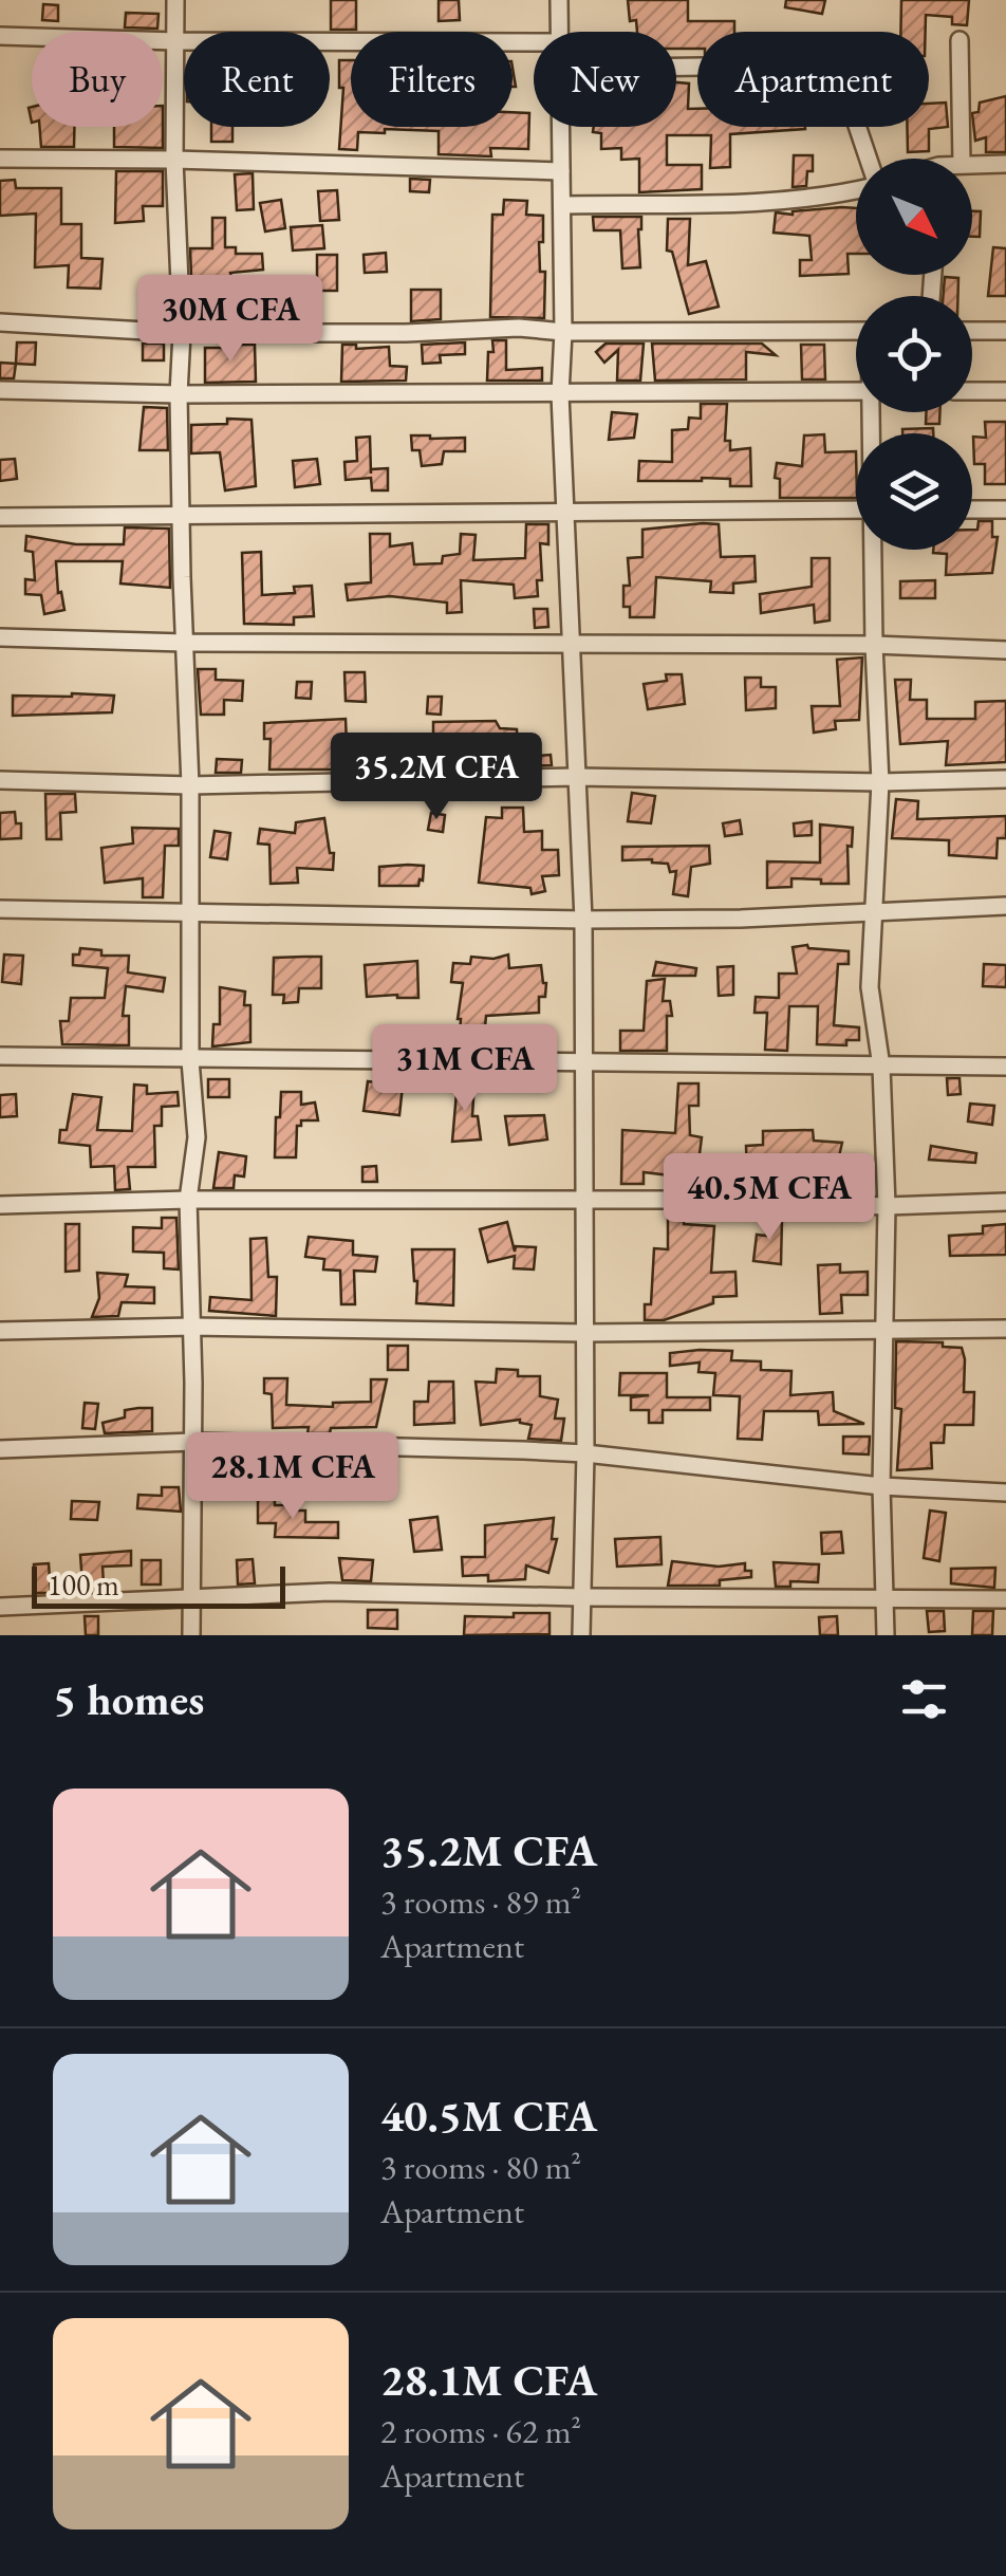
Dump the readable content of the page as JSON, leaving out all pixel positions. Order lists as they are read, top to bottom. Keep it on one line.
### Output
{"scale_bar":"100 m","north":"bottom right","page":{"chip":["Buy","Rent","Filters","New","Apartment"],"price":["30M CFA","35.2M CFA","31M CFA","40.5M CFA","28.1M CFA"],"scale":"100 m","heading":"5 homes","list":[{"name":"35.2M CFA","note":"3 rooms · 89 m² · Apartment"},{"name":"40.5M CFA","note":"3 rooms · 80 m² · Apartment"},{"name":"28.1M CFA","note":"2 rooms · 62 m² · Apartment"}]}}
